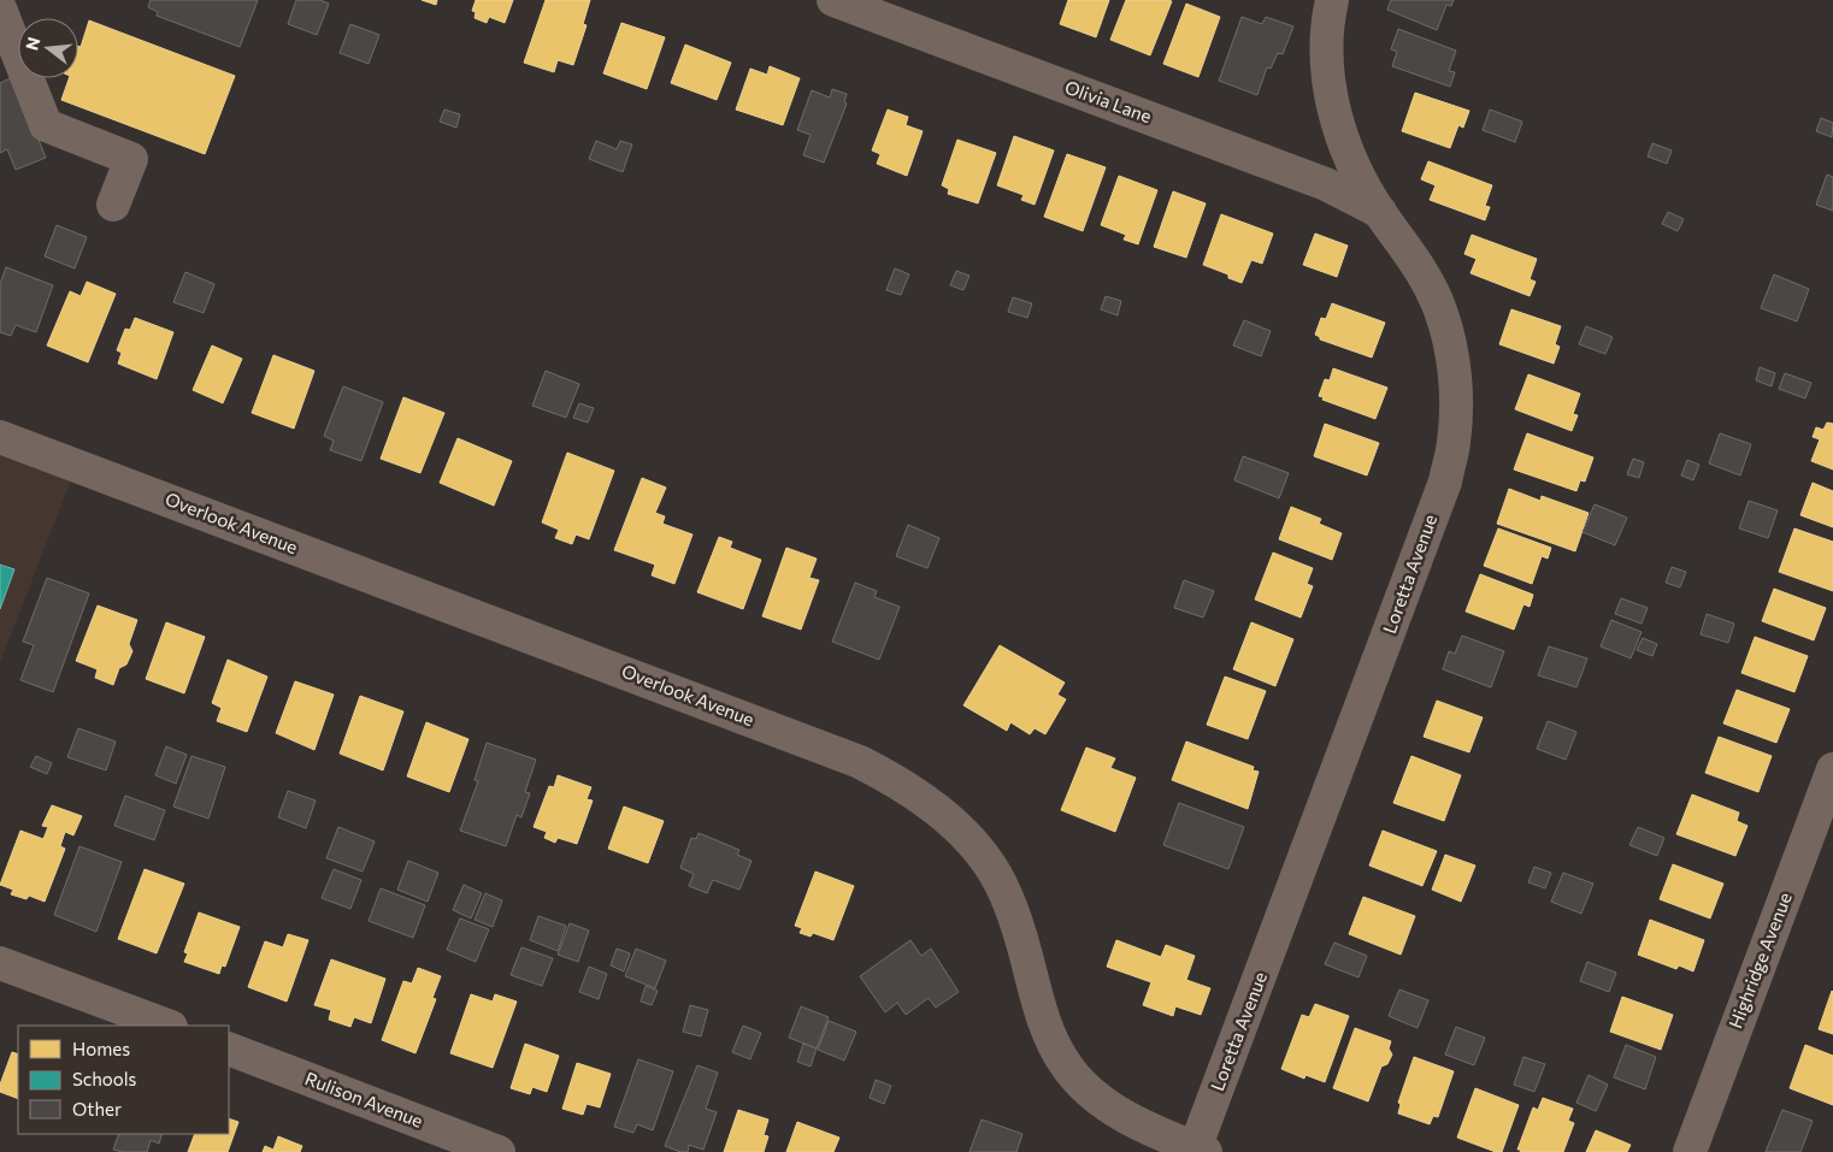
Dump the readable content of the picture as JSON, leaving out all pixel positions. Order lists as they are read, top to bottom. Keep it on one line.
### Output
{"streets":{"street":["Olivia Lane","Overlook Avenue","Loretta Avenue","Highridge Avenue","Rulison Avenue"]},"crossings":[["Olivia Lane","Loretta Avenue"],["Overlook Avenue","Loretta Avenue"]],"legend":["Homes","Schools","Other"],"north":"left"}
